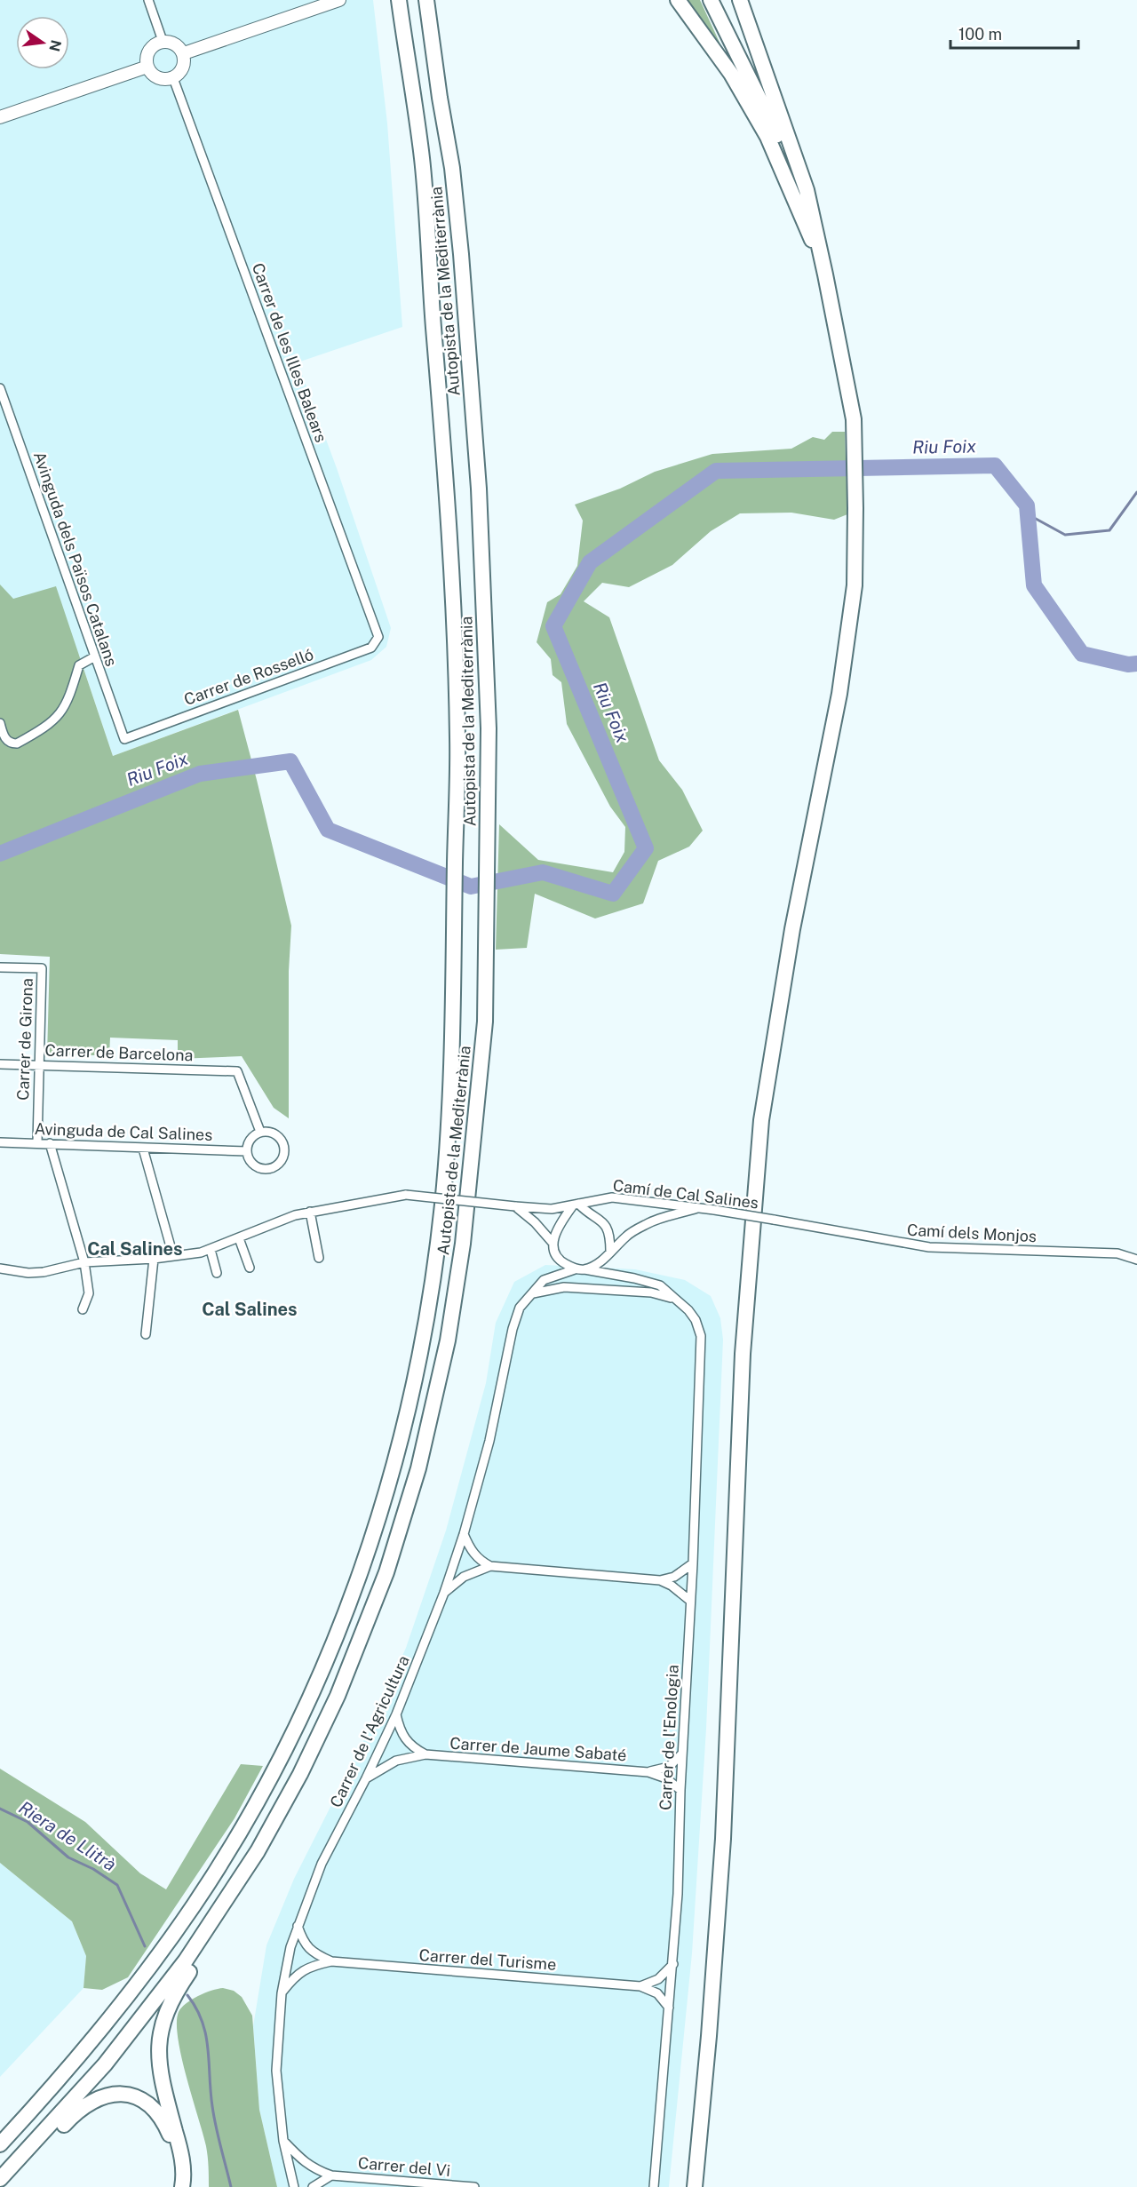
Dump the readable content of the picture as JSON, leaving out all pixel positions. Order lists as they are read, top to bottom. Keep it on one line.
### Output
{"streets":{"highway":["Autopista de la Mediterrània"],"street":["Carrer de les Illes Balears","Avinguda dels Països Catalans","Carrer de Rosselló","Carrer de Girona","Carrer de Barcelona","Avinguda de Cal Salines","Camí de Cal Salines","Camí dels Monjos","Carrer de l'Agricultura","Carrer de l'Enologia","Carrer de Jaume Sabaté","Carrer del Turisme","Carrer del Vi"]},"crossings":[["Carrer de les Illes Balears","Carrer de Rosselló"],["Avinguda dels Països Catalans","Carrer de Rosselló"],["Carrer de Girona","Carrer de Barcelona"],["Carrer de Girona","Avinguda de Cal Salines"],["Carrer de Barcelona","Avinguda de Cal Salines"],["Camí de Cal Salines","Camí dels Monjos"],["Camí de Cal Salines","Carrer de l'Agricultura"],["Camí de Cal Salines","Carrer de l'Enologia"],["Carrer de l'Agricultura","Carrer de l'Enologia"],["Carrer de l'Agricultura","Carrer de Jaume Sabaté"],["Carrer de l'Agricultura","Carrer del Turisme"],["Carrer de l'Agricultura","Carrer del Vi"],["Carrer de l'Enologia","Carrer de Jaume Sabaté"],["Carrer de l'Enologia","Carrer del Turisme"]],"districts":["Cal Salines","Cal Salines"],"water":["Riu Foix","Riera de Llitrà"],"scale_bar":"100 m","north":"right"}
